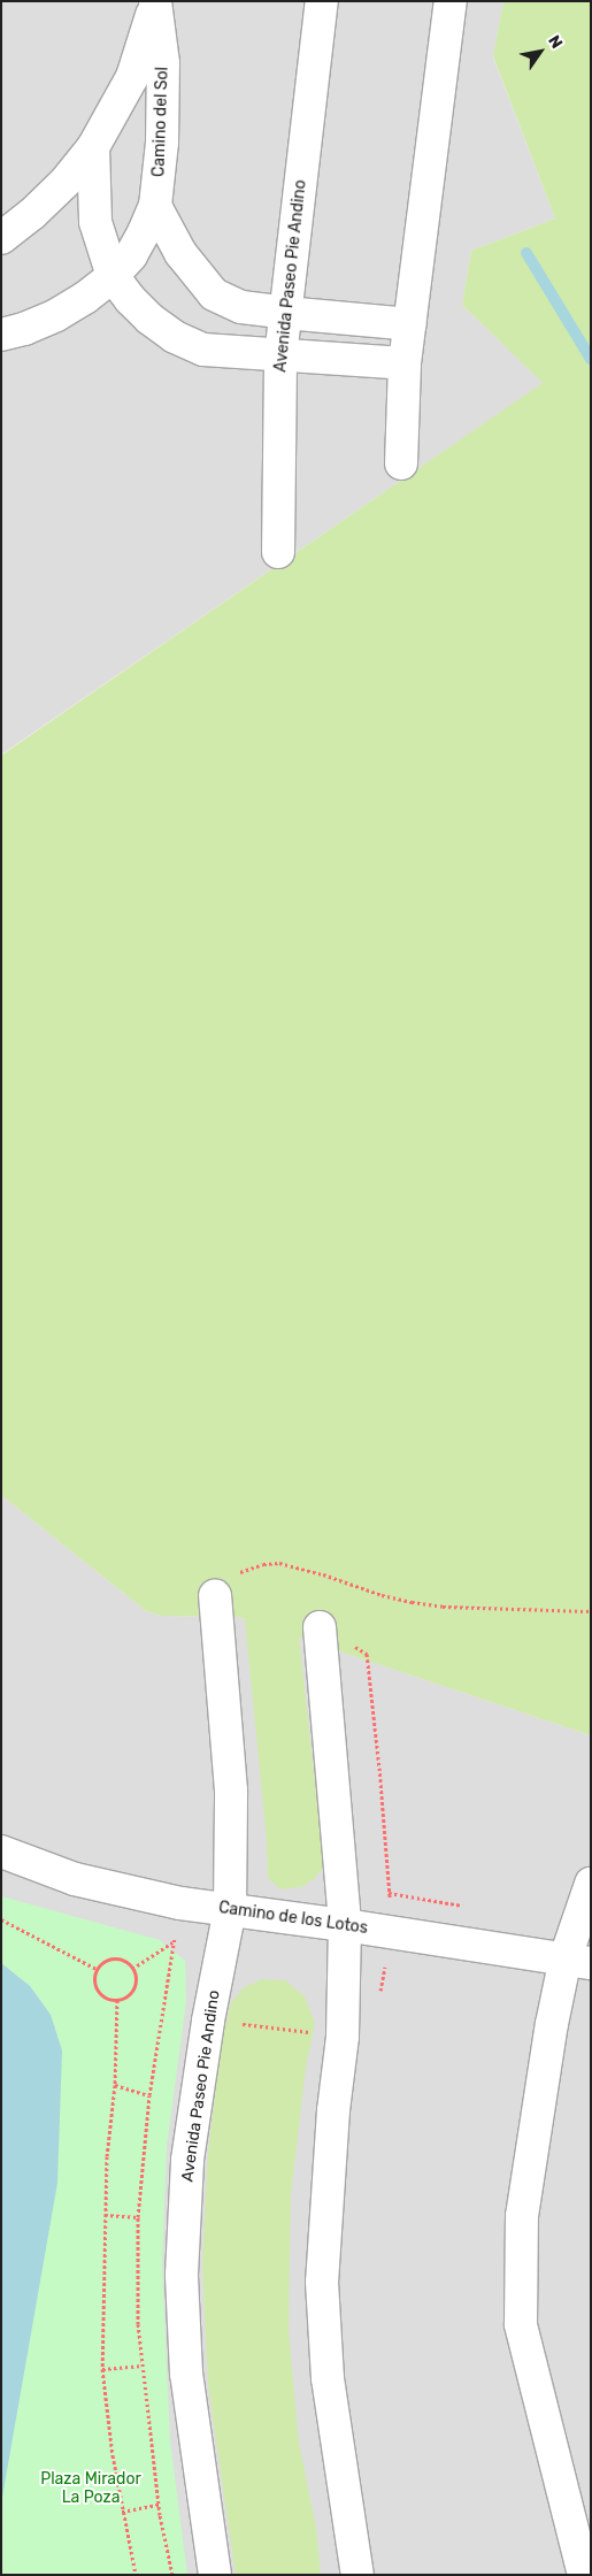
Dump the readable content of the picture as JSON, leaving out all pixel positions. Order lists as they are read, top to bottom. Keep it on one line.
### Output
{"streets":{"street":["Camino del Sol","Avenida Paseo Pie Andino","Camino de los Lotos"]},"crossings":[["Avenida Paseo Pie Andino","Camino de los Lotos"]],"parks":["Plaza Mirador La Poza"],"north":"top right"}
